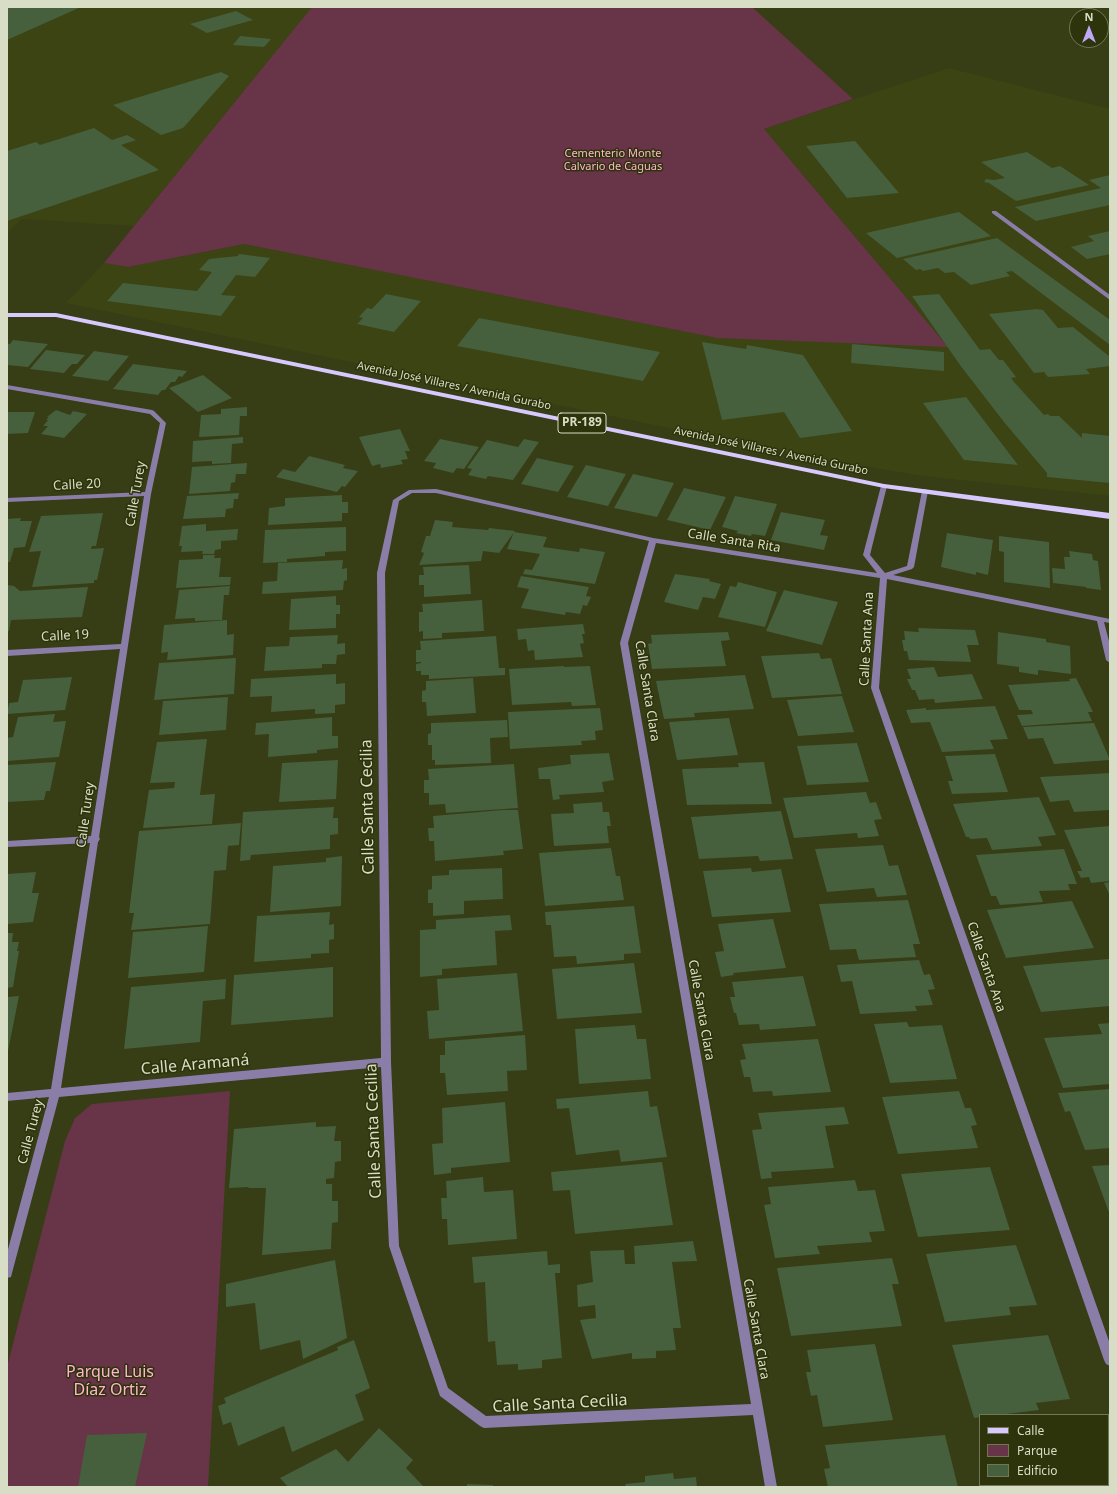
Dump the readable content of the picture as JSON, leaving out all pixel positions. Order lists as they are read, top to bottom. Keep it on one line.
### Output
{"streets":{"main road":["Avenida José Villares / Avenida Gurabo","PR-189"],"street":["Calle 20","Calle Turey","Calle Santa Rita","Calle 19","Calle Santa Ana","Calle Santa Clara","Calle Santa Cecilia","Calle Aramaná"]},"crossings":[["Avenida José Villares / Avenida Gurabo","Calle Santa Ana"],["Calle 20","Calle Turey"],["Calle Turey","Calle 19"],["Calle Turey","Calle Aramaná"],["Calle Santa Rita","Calle Santa Ana"],["Calle Santa Rita","Calle Santa Clara"],["Calle Santa Rita","Calle Santa Cecilia"],["Calle Santa Clara","Calle Santa Cecilia"],["Calle Santa Cecilia","Calle Aramaná"]],"parks":["Cementerio Monte Calvario de Caguas","Parque Luis Díaz Ortiz"],"legend":["Calle","Parque","Edificio"],"north":"top"}
